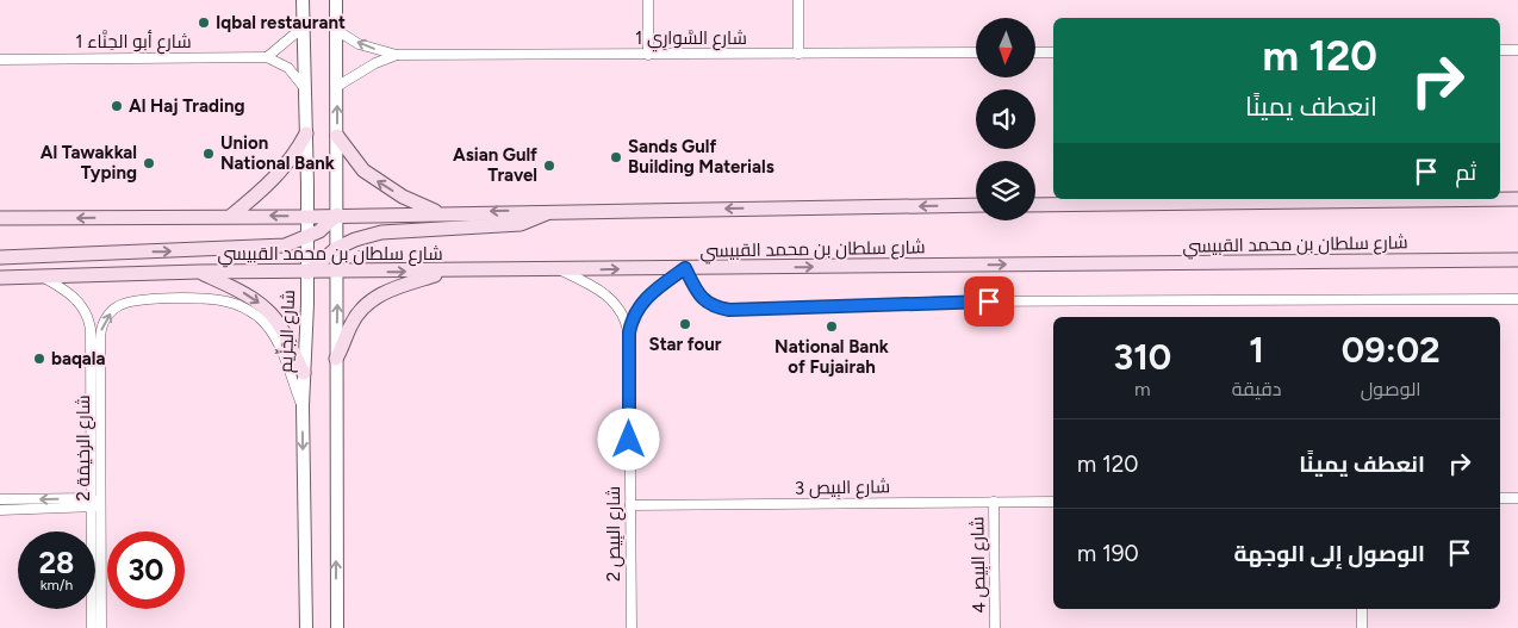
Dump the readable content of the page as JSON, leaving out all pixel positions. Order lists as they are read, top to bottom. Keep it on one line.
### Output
{"streets":{"main road":["شارع سلطان بن محمد القبيسي"],"street":["شارع السَّوارِي 1","شارع أبو الحِنَّاء 1","شارع الجَزِّيم","شارع الرخيمَة 2","شارع البِيص 3","شارع البِيص 2","شارع البِيص 4"]},"crossings":[["شارع سلطان بن محمد القبيسي","شارع الجَزِّيم"],["شارع سلطان بن محمد القبيسي","شارع الرخيمَة 2"],["شارع سلطان بن محمد القبيسي","شارع البِيص 2"],["شارع الجَزِّيم","شارع الرخيمَة 2"],["شارع البِيص 3","شارع البِيص 2"],["شارع البِيص 3","شارع البِيص 4"]],"places":["Iqbal restaurant","Al Haj Trading","Union National Bank","Sands Gulf Building Materials","Al Tawakkal Typing","Asian Gulf Travel","Star four","National Bank of Fujairah","baqala"],"north":"bottom","page":{"turn":["120 m","انعطف يمينًا"],"then":"ثم","eta":["09:02","الوصول","1","دقيقة","310","m"],"list":[{"name":"انعطف يمينًا","value":"120 m"},{"name":"الوصول إلى الوجهة","value":"190 m"}],"speed":"28 km/h","limit":"30"}}
